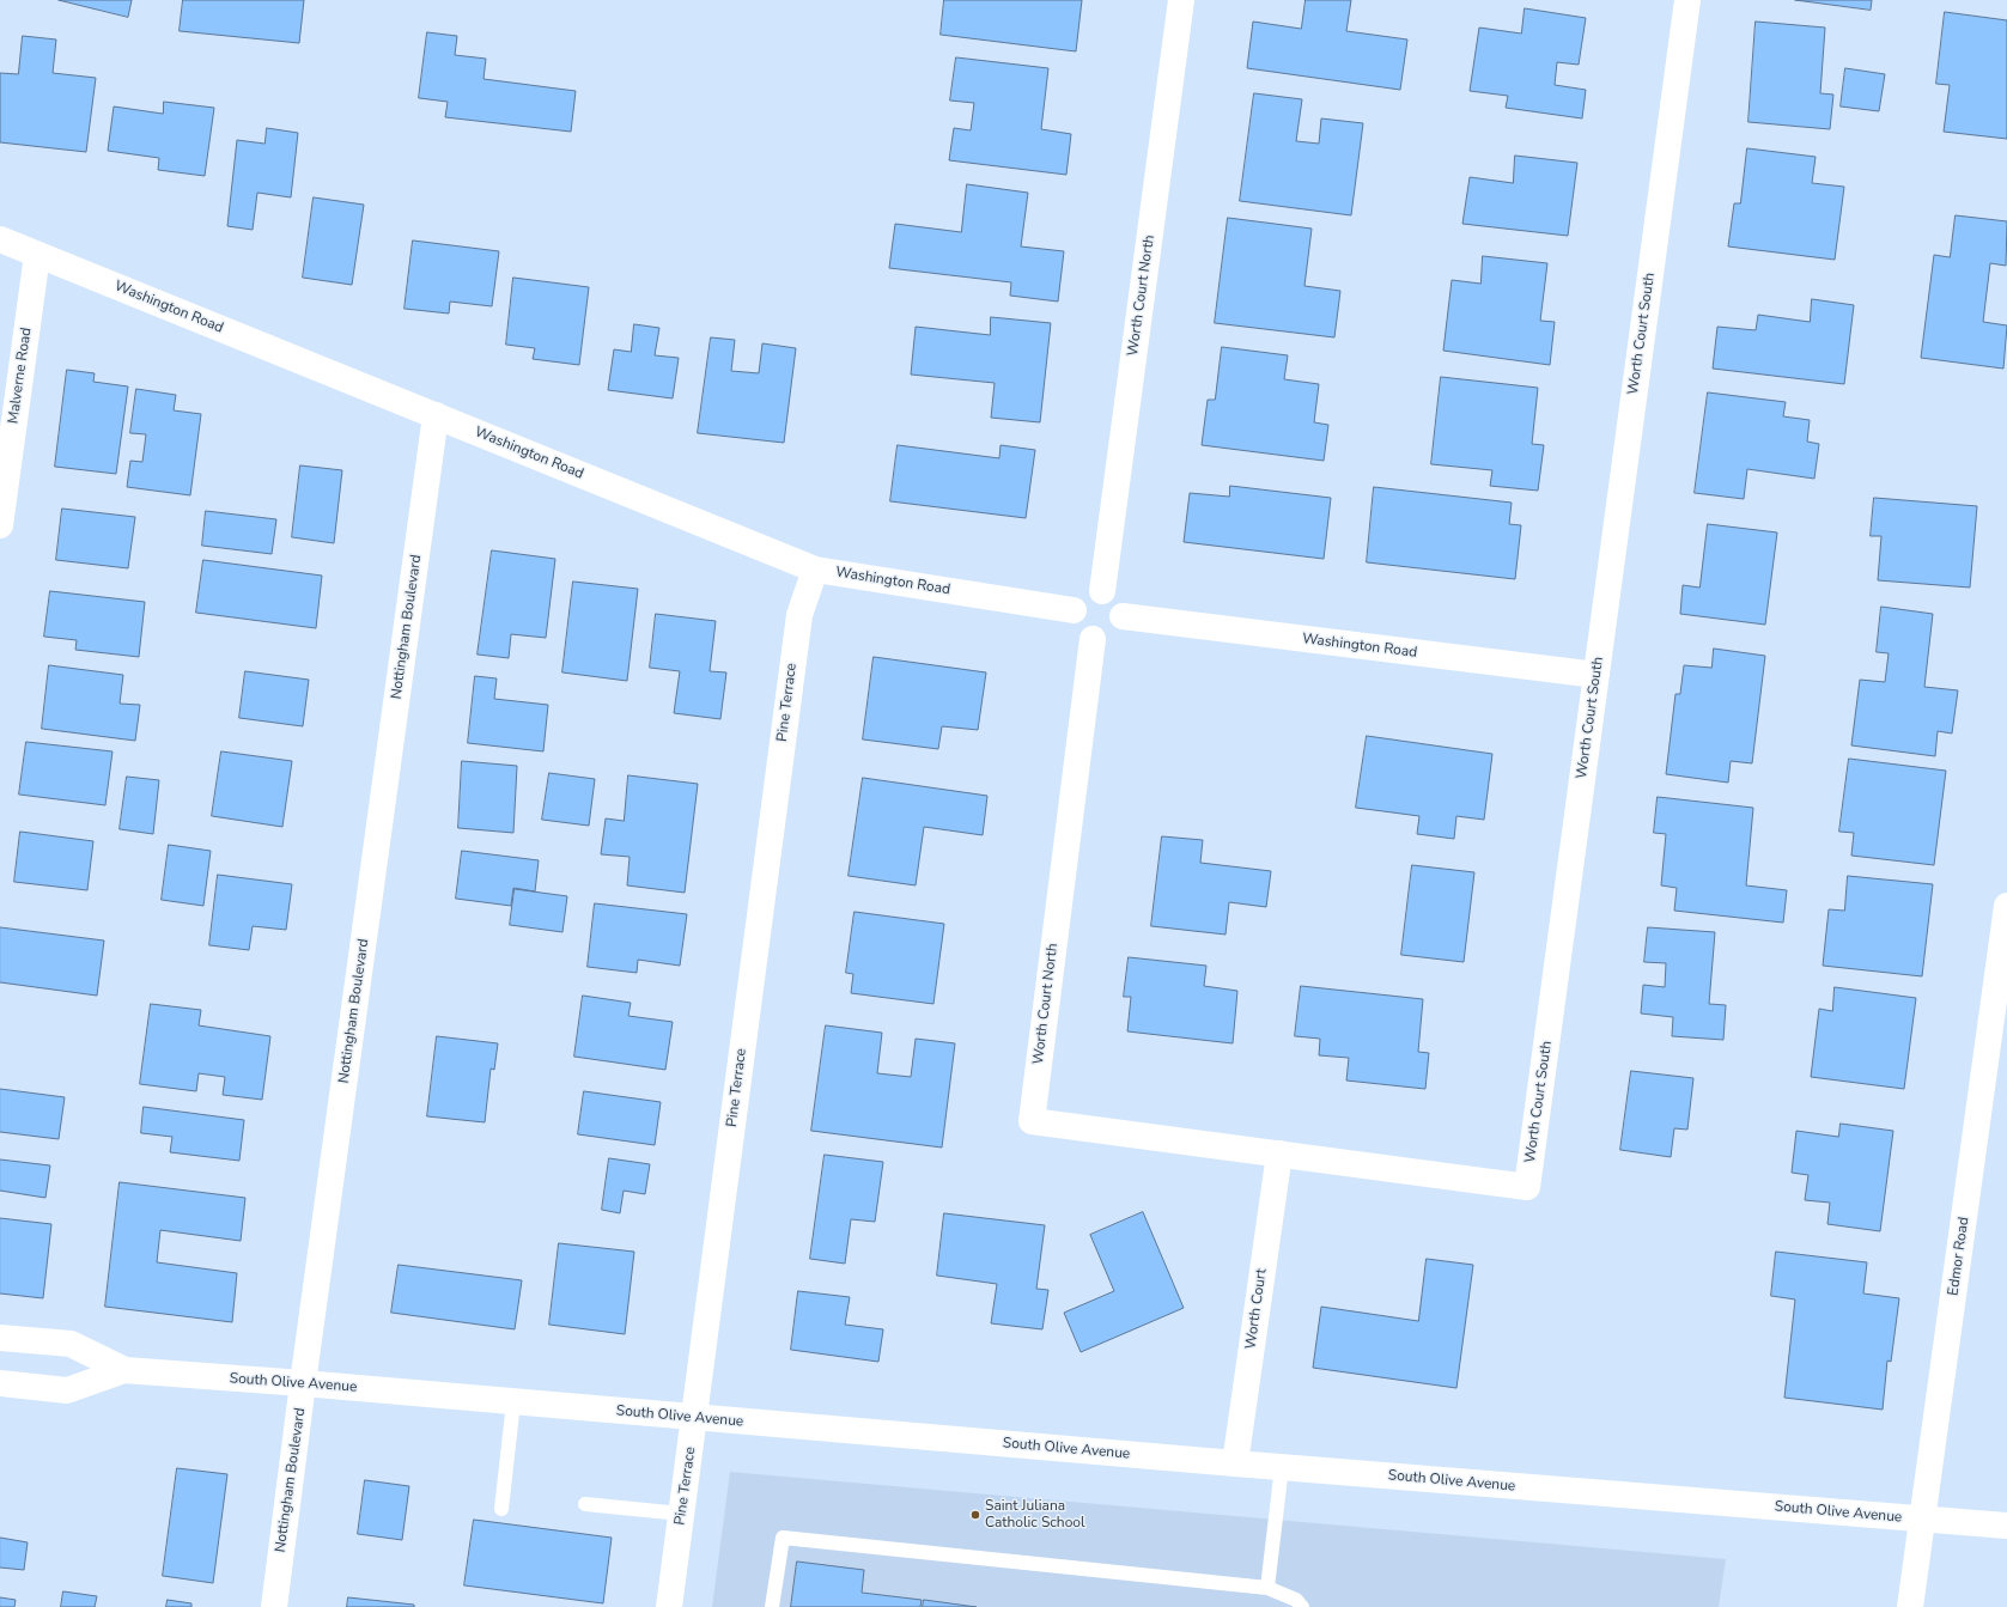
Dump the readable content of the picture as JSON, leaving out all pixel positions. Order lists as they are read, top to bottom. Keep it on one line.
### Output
{"streets":{"street":["Worth Court North","Washington Road","Worth Court South","Malverne Road","Nottingham Boulevard","Pine Terrace","Edmor Road","Worth Court","South Olive Avenue"]},"crossings":[["Worth Court North","Washington Road"],["Worth Court North","Worth Court South"],["Worth Court North","Worth Court"],["Washington Road","Worth Court South"],["Washington Road","Malverne Road"],["Washington Road","Nottingham Boulevard"],["Washington Road","Pine Terrace"],["Worth Court South","Worth Court"],["Nottingham Boulevard","South Olive Avenue"],["Pine Terrace","South Olive Avenue"],["Edmor Road","South Olive Avenue"],["Worth Court","South Olive Avenue"]],"places":["Saint Juliana Catholic School"]}
